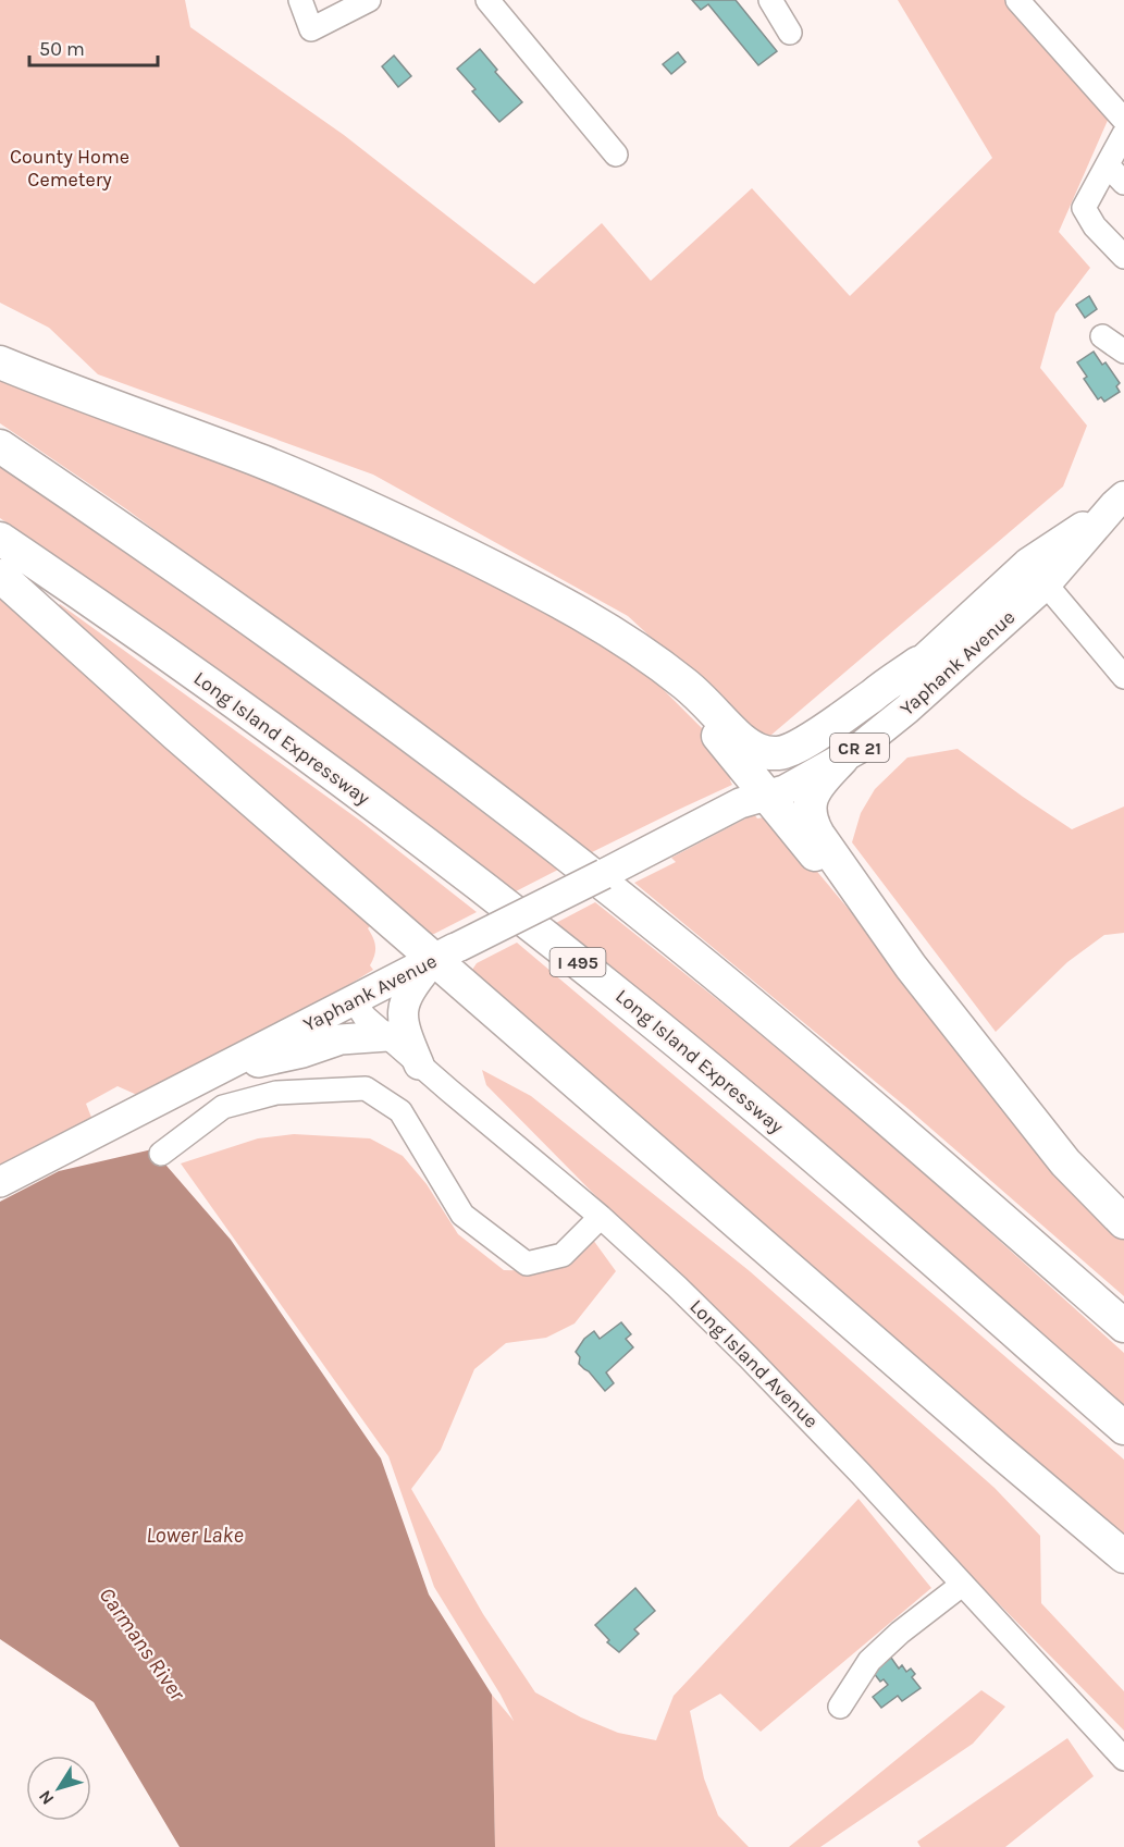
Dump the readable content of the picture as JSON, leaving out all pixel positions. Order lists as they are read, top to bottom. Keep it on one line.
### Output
{"streets":{"highway":["Long Island Expressway","I 495"],"main road":["Yaphank Avenue","CR 21"],"street":["Long Island Avenue"]},"crossings":[["Yaphank Avenue","Long Island Avenue"]],"water":["Lower Lake","Carmans River"],"parks":["County Home Cemetery"],"scale_bar":"50 m","north":"bottom left"}
